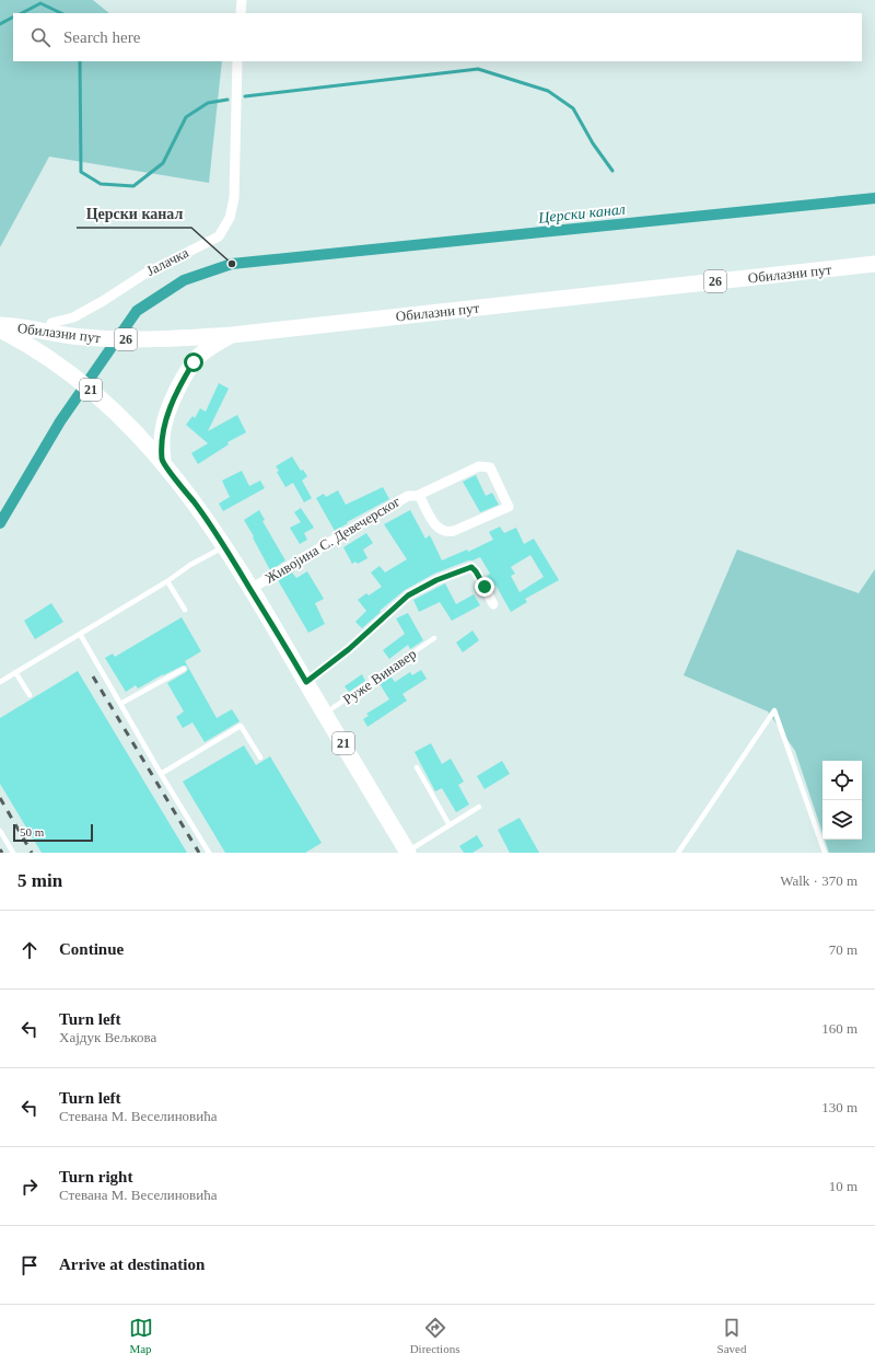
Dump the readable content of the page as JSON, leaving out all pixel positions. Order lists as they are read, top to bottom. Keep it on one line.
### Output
{"streets":{"main road":["Обилазни пут","26","21"],"street":["Јалачка","Живојина С. Девечерског"],"lane":["Руже Винавер"]},"crossings":[["Јалачка","Обилазни пут"],["21","Живојина С. Девечерског"],["21","Руже Винавер"]],"water":["Церски канал"],"places":["Церски канал"],"scale_bar":"50 m","page":{"search":"Search here","scale":"50 m","heading":["5 min","Walk · 370 m"],"list":[["Continue","70 m"],["Turn left","Хајдук Вељкова","160 m"],["Turn left","Стевана М. Веселиновића","130 m"],["Turn right","Стевана М. Веселиновића","10 m"],"Arrive at destination"],"nav":["Map","Directions","Saved"]}}
